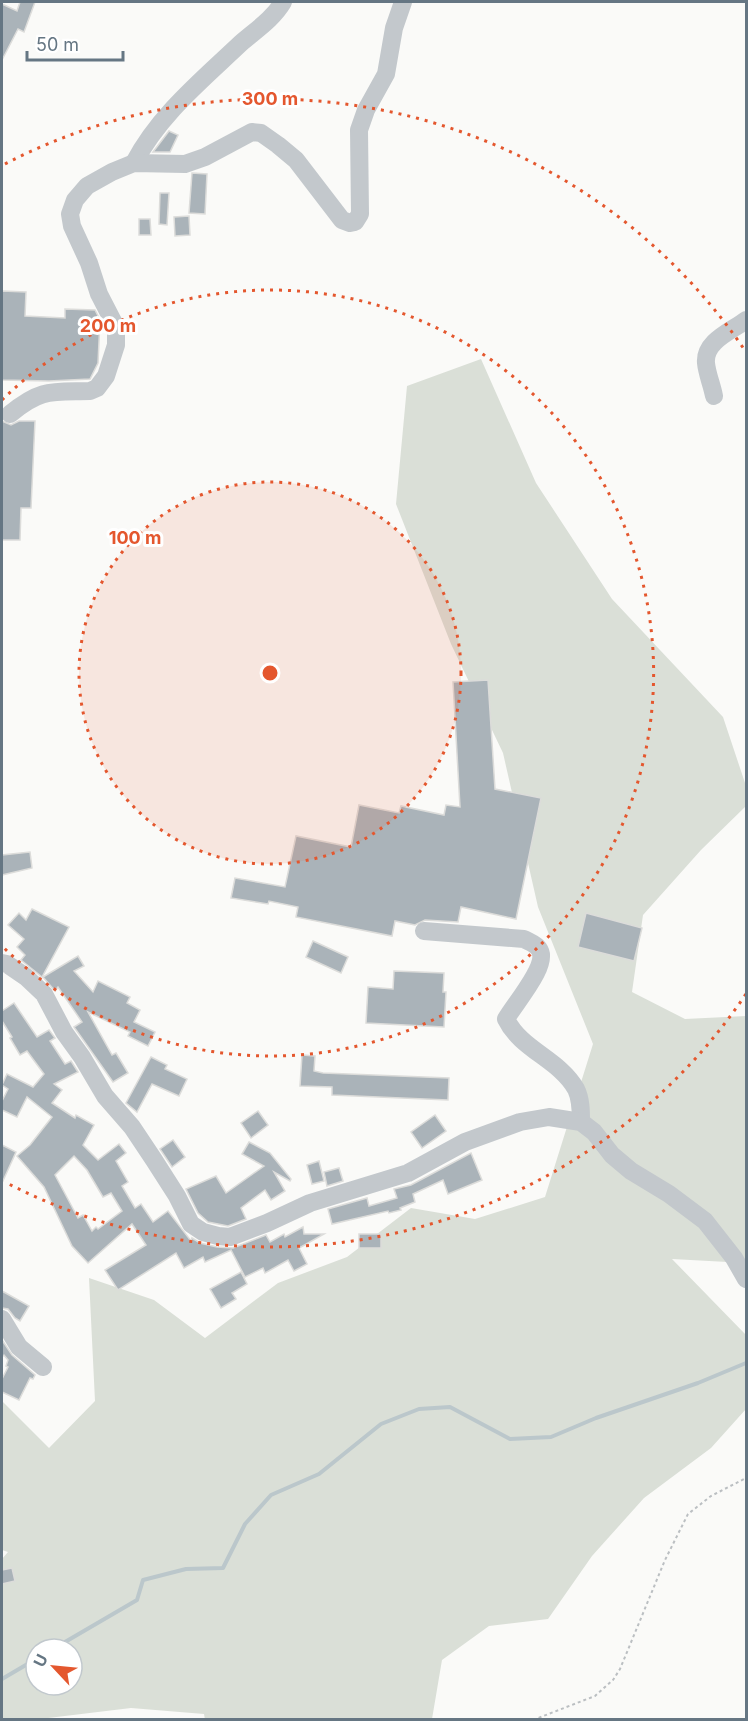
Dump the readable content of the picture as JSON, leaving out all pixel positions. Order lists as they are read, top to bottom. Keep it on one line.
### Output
{"scale_bar":"50 m","north":"top left","rings":["300 m","200 m","100 m"]}
